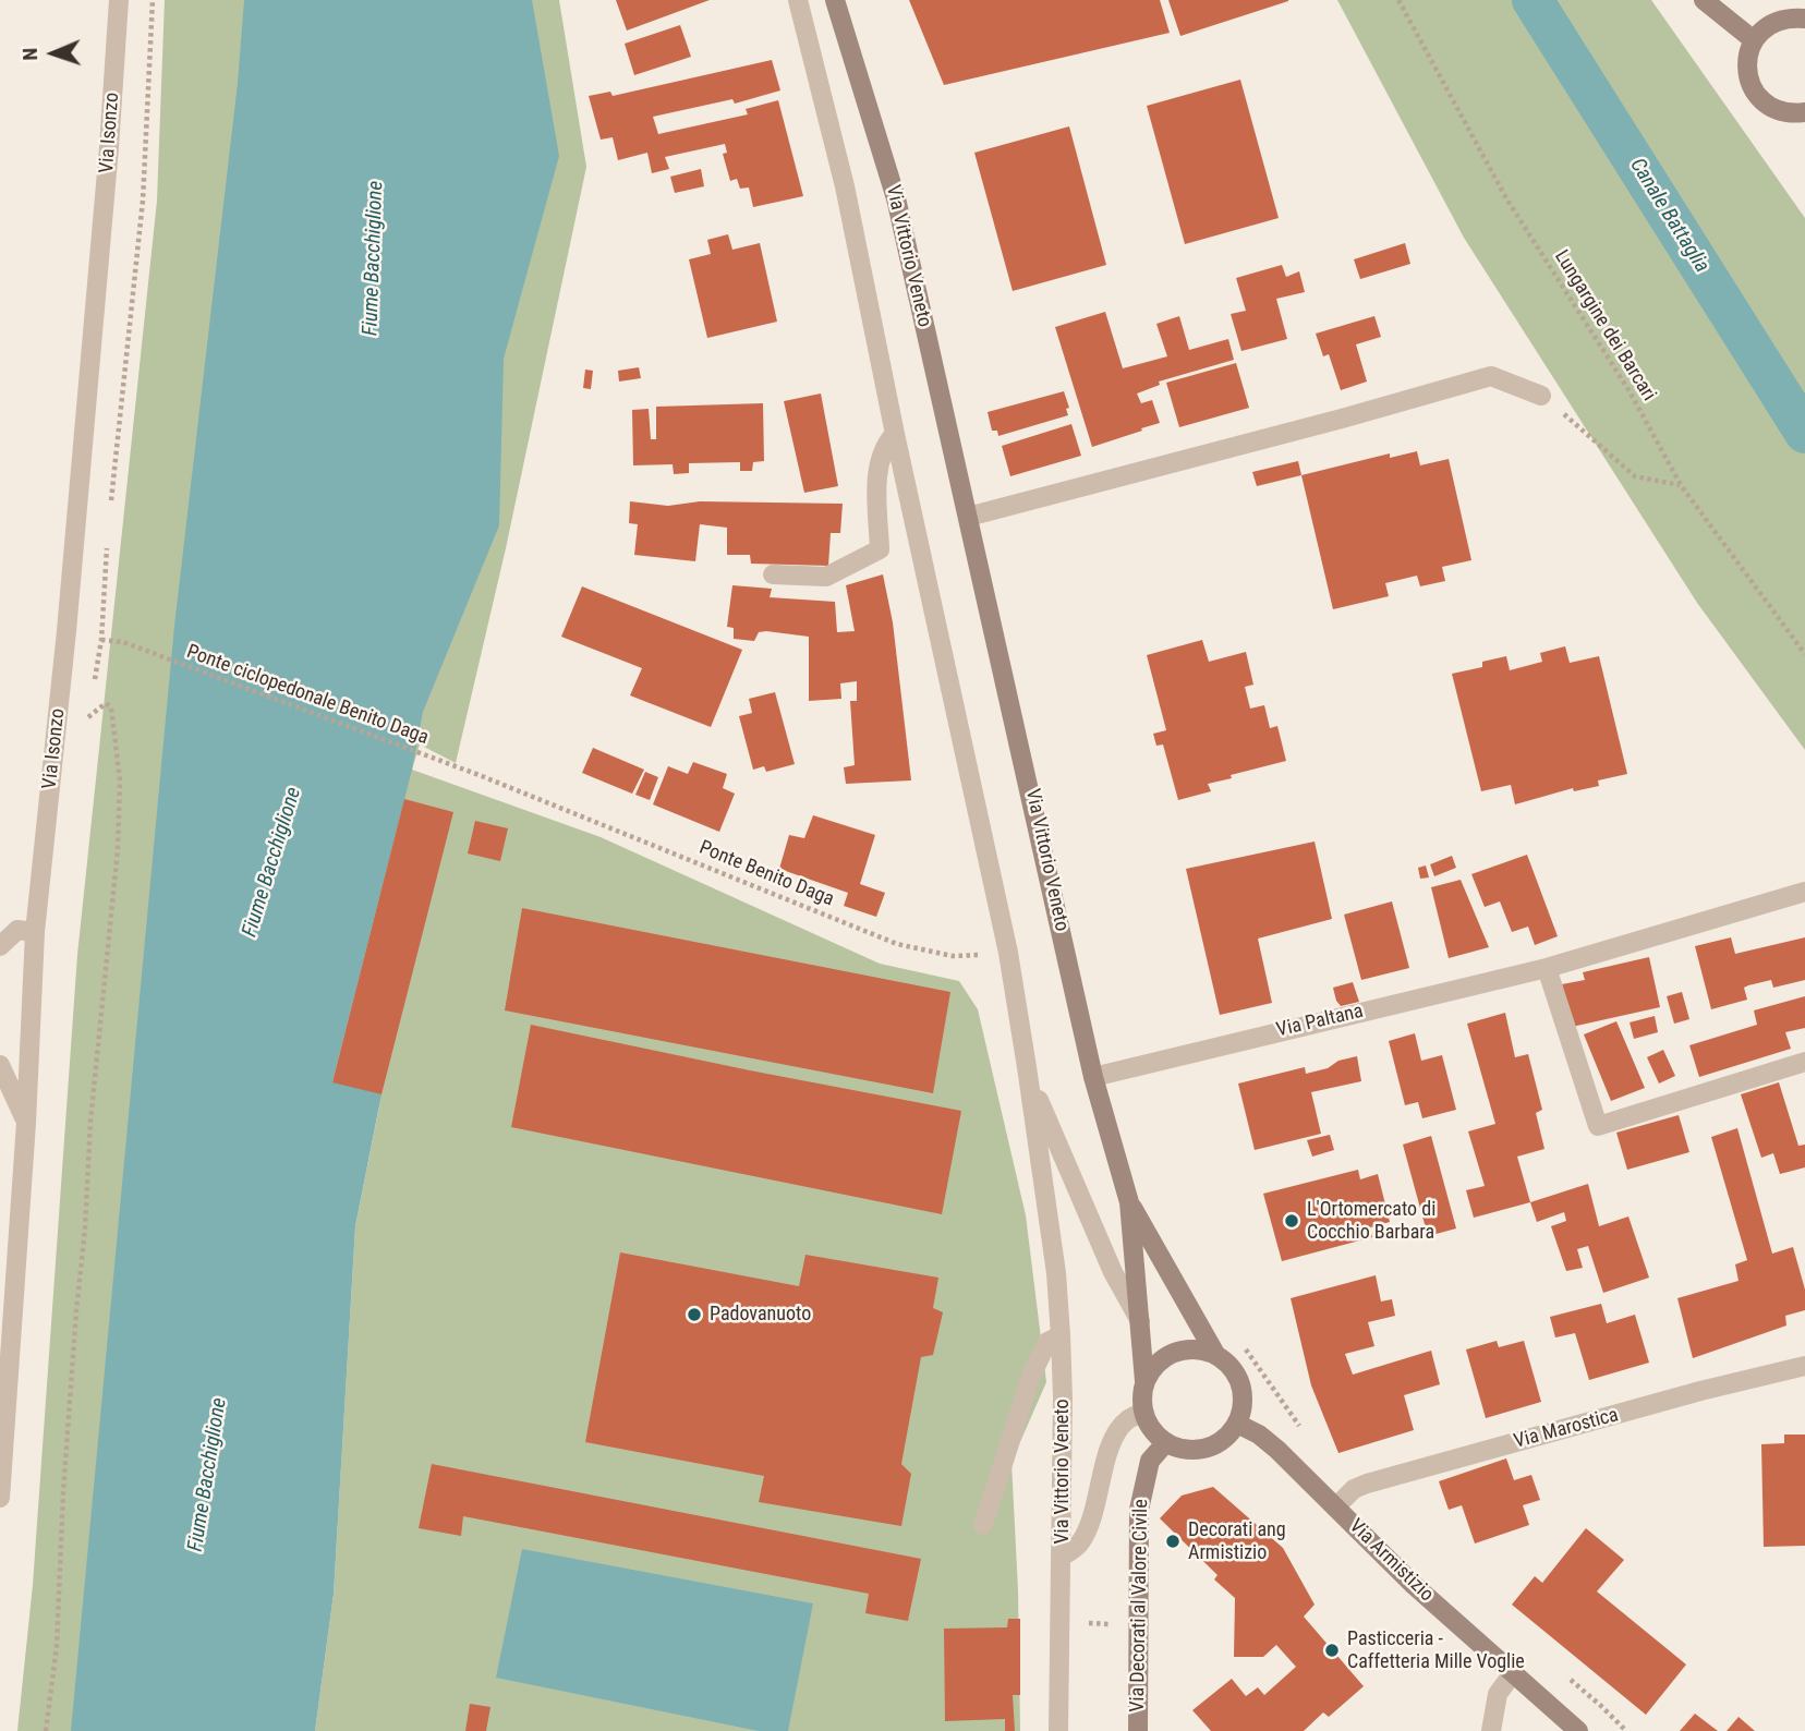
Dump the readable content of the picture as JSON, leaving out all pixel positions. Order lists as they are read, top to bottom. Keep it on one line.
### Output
{"streets":{"street":["Via Isonzo","Via Vittorio Veneto","Via Paltana","Via Marostica","Via Armistizio","Via Decorati al Valore Civile"],"path":["Lungargine dei Barcari","Ponte ciclopedonale Benito Daga","Ponte Benito Daga"]},"crossings":[["Via Vittorio Veneto","Via Paltana"],["Via Vittorio Veneto","Via Armistizio"],["Via Vittorio Veneto","Via Decorati al Valore Civile"],["Ponte ciclopedonale Benito Daga","Ponte Benito Daga"],["Via Marostica","Via Armistizio"],["Via Armistizio","Via Decorati al Valore Civile"]],"water":["Canale Battaglia","Fiume Bacchiglione"],"places":["L'Ortomercato di Cocchio Barbara","Padovanuoto","Decorati ang Armistizio","Pasticceria - Caffetteria Mille Voglie"],"north":"left"}
